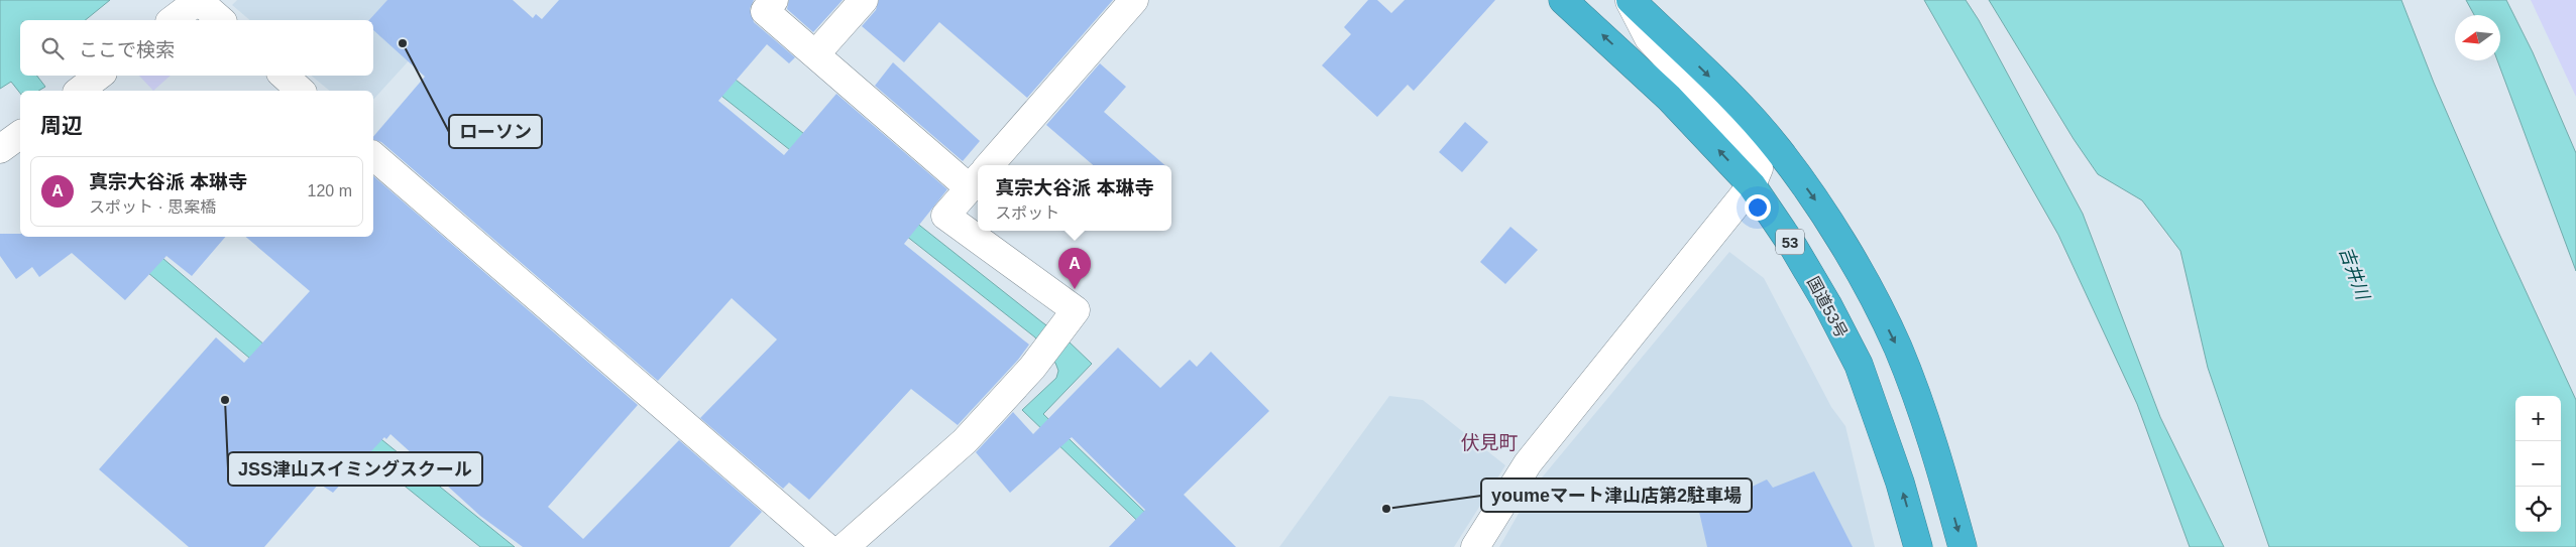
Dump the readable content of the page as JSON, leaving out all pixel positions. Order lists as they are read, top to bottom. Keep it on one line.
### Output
{"streets":{"highway":["53","国道53号"]},"districts":["伏見町"],"water":["吉井川"],"places":["ローソン","JSS津山スイミングスクール","youmeマート津山店第2駐車場"],"north":"left","page":{"search":"ここで検索","heading":"周辺","list":[{"mark":"A","name":"真宗大谷派 本琳寺","note":"スポット · 思案橋","value":"120 m"}],"popup":["真宗大谷派 本琳寺","スポット"],"pins":"A","map_buttons":["+","−"]}}
